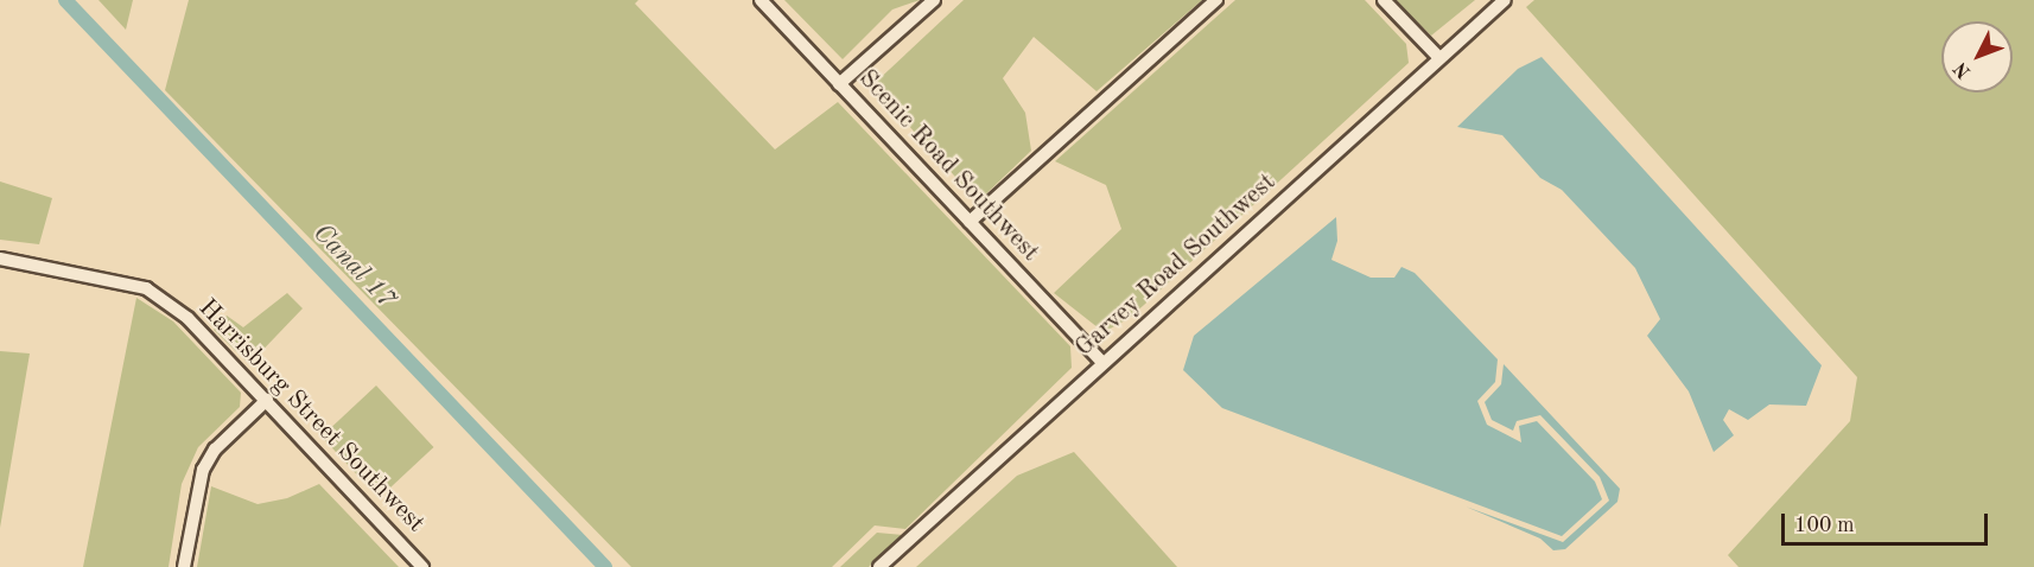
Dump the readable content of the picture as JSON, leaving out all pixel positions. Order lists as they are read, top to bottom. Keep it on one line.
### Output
{"streets":{"street":["Scenic Road Southwest","Garvey Road Southwest","Harrisburg Street Southwest"]},"crossings":[["Scenic Road Southwest","Garvey Road Southwest"]],"water":["Canal 17"],"scale_bar":"100 m","north":"bottom left"}
